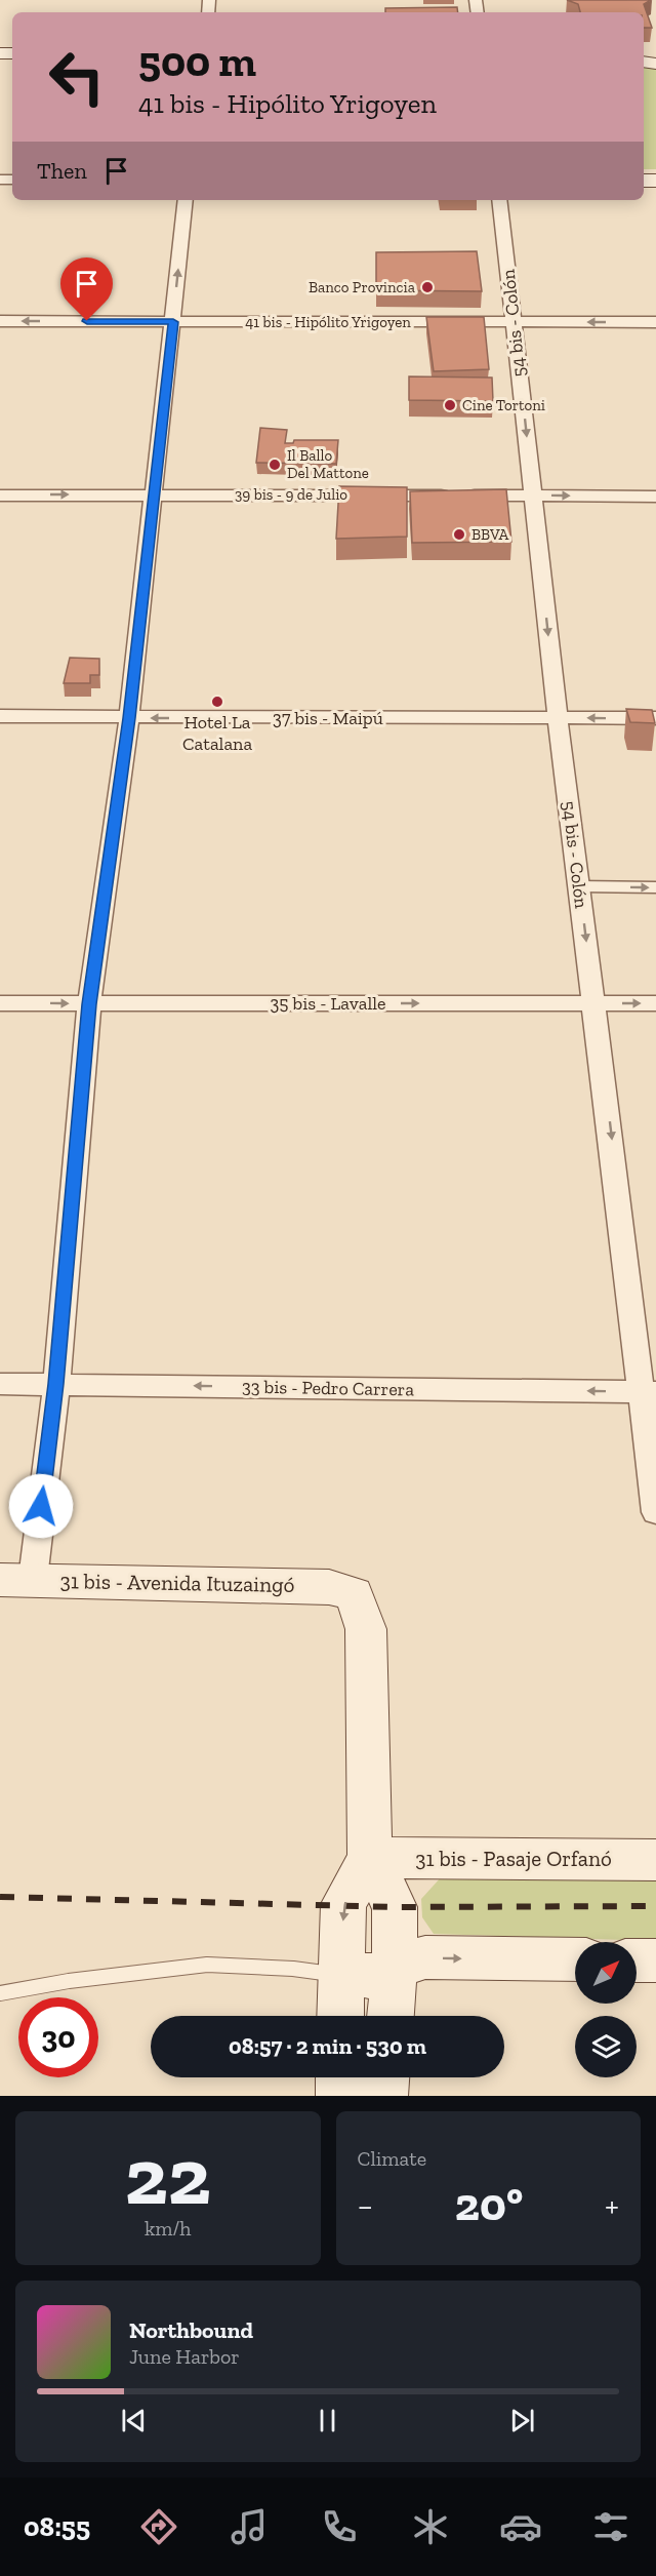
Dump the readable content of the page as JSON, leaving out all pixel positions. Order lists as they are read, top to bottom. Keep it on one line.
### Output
{"streets":{"street":["41 bis - Hipólito Yrigoyen","54 bis - Colón","39 bis - 9 de Julio","37 bis - Maipú","35 bis - Lavalle","33 bis - Pedro Carrera","31 bis - Avenida Ituzaingó","31 bis - Pasaje Orfanó"]},"crossings":[["41 bis - Hipólito Yrigoyen","54 bis - Colón"],["54 bis - Colón","39 bis - 9 de Julio"],["54 bis - Colón","37 bis - Maipú"],["54 bis - Colón","35 bis - Lavalle"],["54 bis - Colón","33 bis - Pedro Carrera"],["31 bis - Avenida Ituzaingó","31 bis - Pasaje Orfanó"]],"one_way":["41 bis - Hipólito Yrigoyen","54 bis - Colón","39 bis - 9 de Julio","37 bis - Maipú","35 bis - Lavalle","33 bis - Pedro Carrera"],"places":["Banco Provincia","Cine Tortoni","Il Ballo Del Mattone","BBVA","Hotel La Catalana"],"north":"top right","page":{"turn":["500 m","41 bis - Hipólito Yrigoyen"],"then":"Then","limit":"30","trip":"08:57 · 2 min · 530 m","tile":[["22","km/h"],"Climate"],"heat":["−","20°","+"],"song":["Northbound","June Harbor"],"tabs":"08:55"}}
